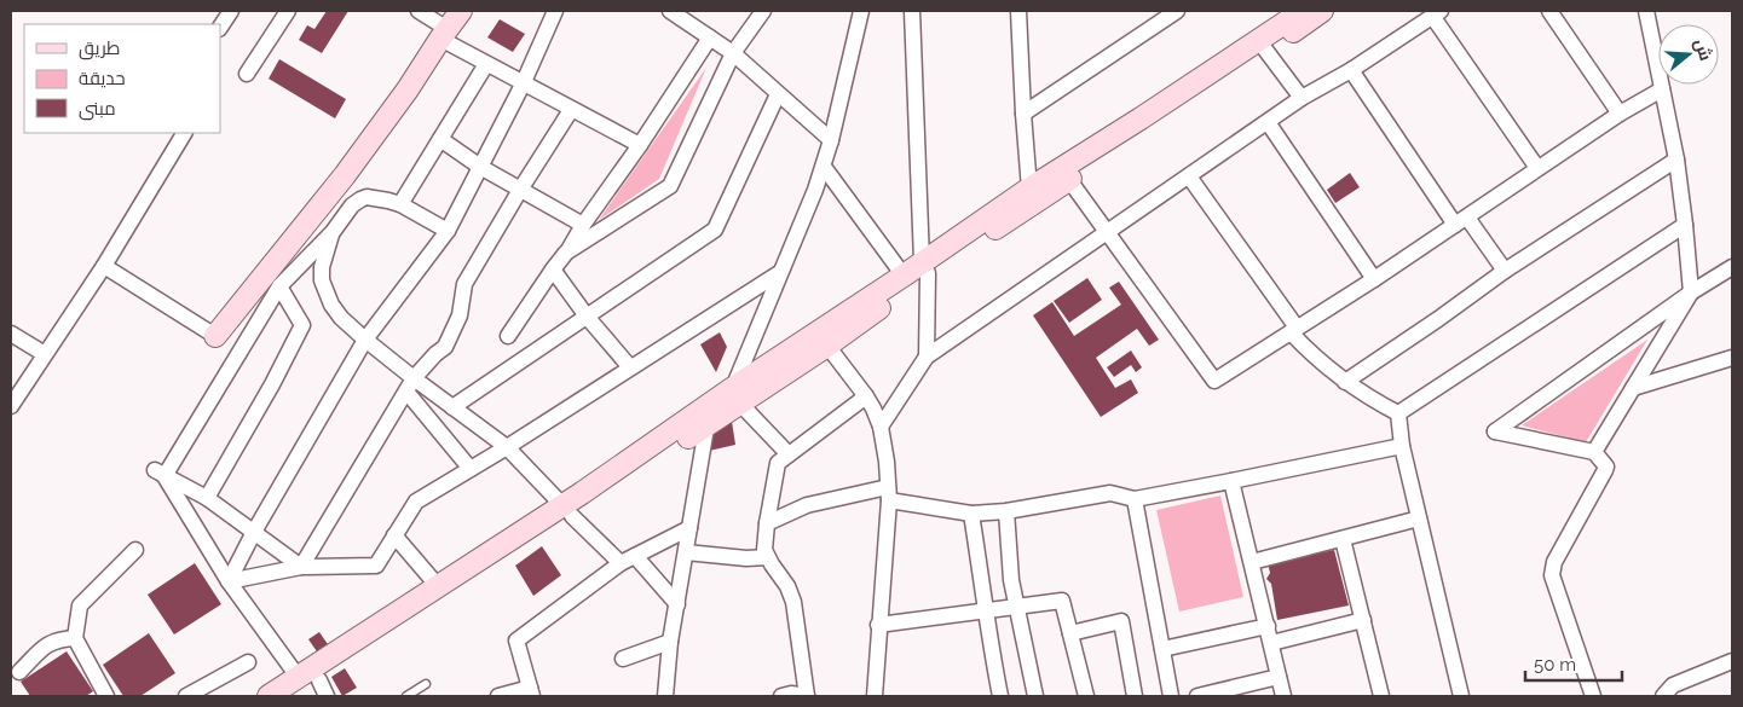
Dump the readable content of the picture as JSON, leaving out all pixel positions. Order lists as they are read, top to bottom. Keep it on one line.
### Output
{"legend":["طريق","حديقة","مبنى"],"scale_bar":"50 m","north":"right"}
